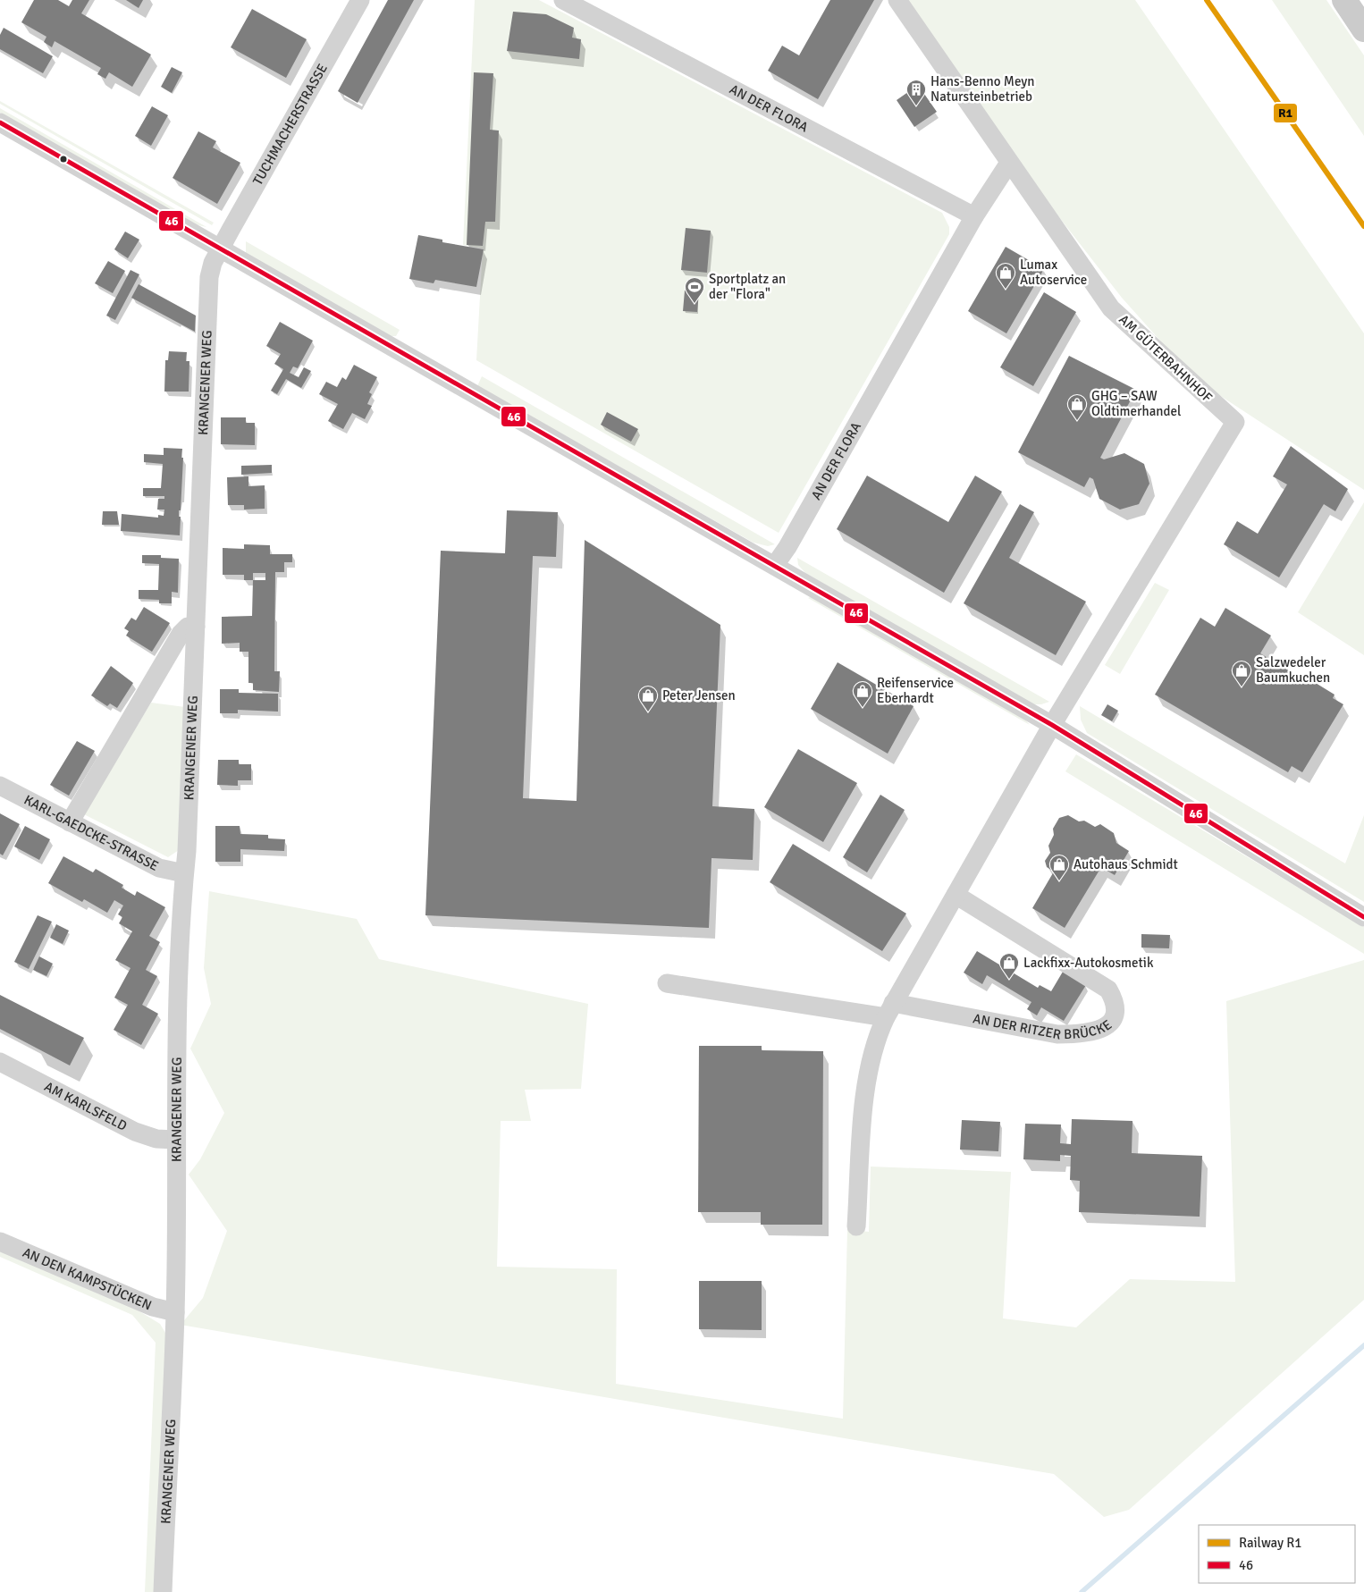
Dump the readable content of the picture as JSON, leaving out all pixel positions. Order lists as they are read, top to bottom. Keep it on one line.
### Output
{"streets":{"street":["AN DER FLORA","TUCHMACHERSTRASSE","AM GÜTERBAHNHOF","KRANGENER WEG","KARL-GAEDCKE-STRASSE","AN DER RITZER BRÜCKE","AM KARLSFELD","AN DEN KAMPSTÜCKEN"]},"crossings":[["AN DER FLORA","AM GÜTERBAHNHOF"],["TUCHMACHERSTRASSE","KRANGENER WEG"],["KRANGENER WEG","KARL-GAEDCKE-STRASSE"],["KRANGENER WEG","AM KARLSFELD"],["KRANGENER WEG","AN DEN KAMPSTÜCKEN"]],"places":{"building":["Hans-Benno Meyn Natursteinbetrieb"],"shop":["Lumax Autoservice","GHG – SAW Oldtimerhandel","Salzwedeler Baumkuchen","Reifenservice Eberhardt","Peter Jensen","Autohaus Schmidt","Lackfixx-Autokosmetik"],"sports":["Sportplatz an der \"Flora\""]},"lines":["rail line R1","transit line 46"],"legend":["Railway R1","46"]}
